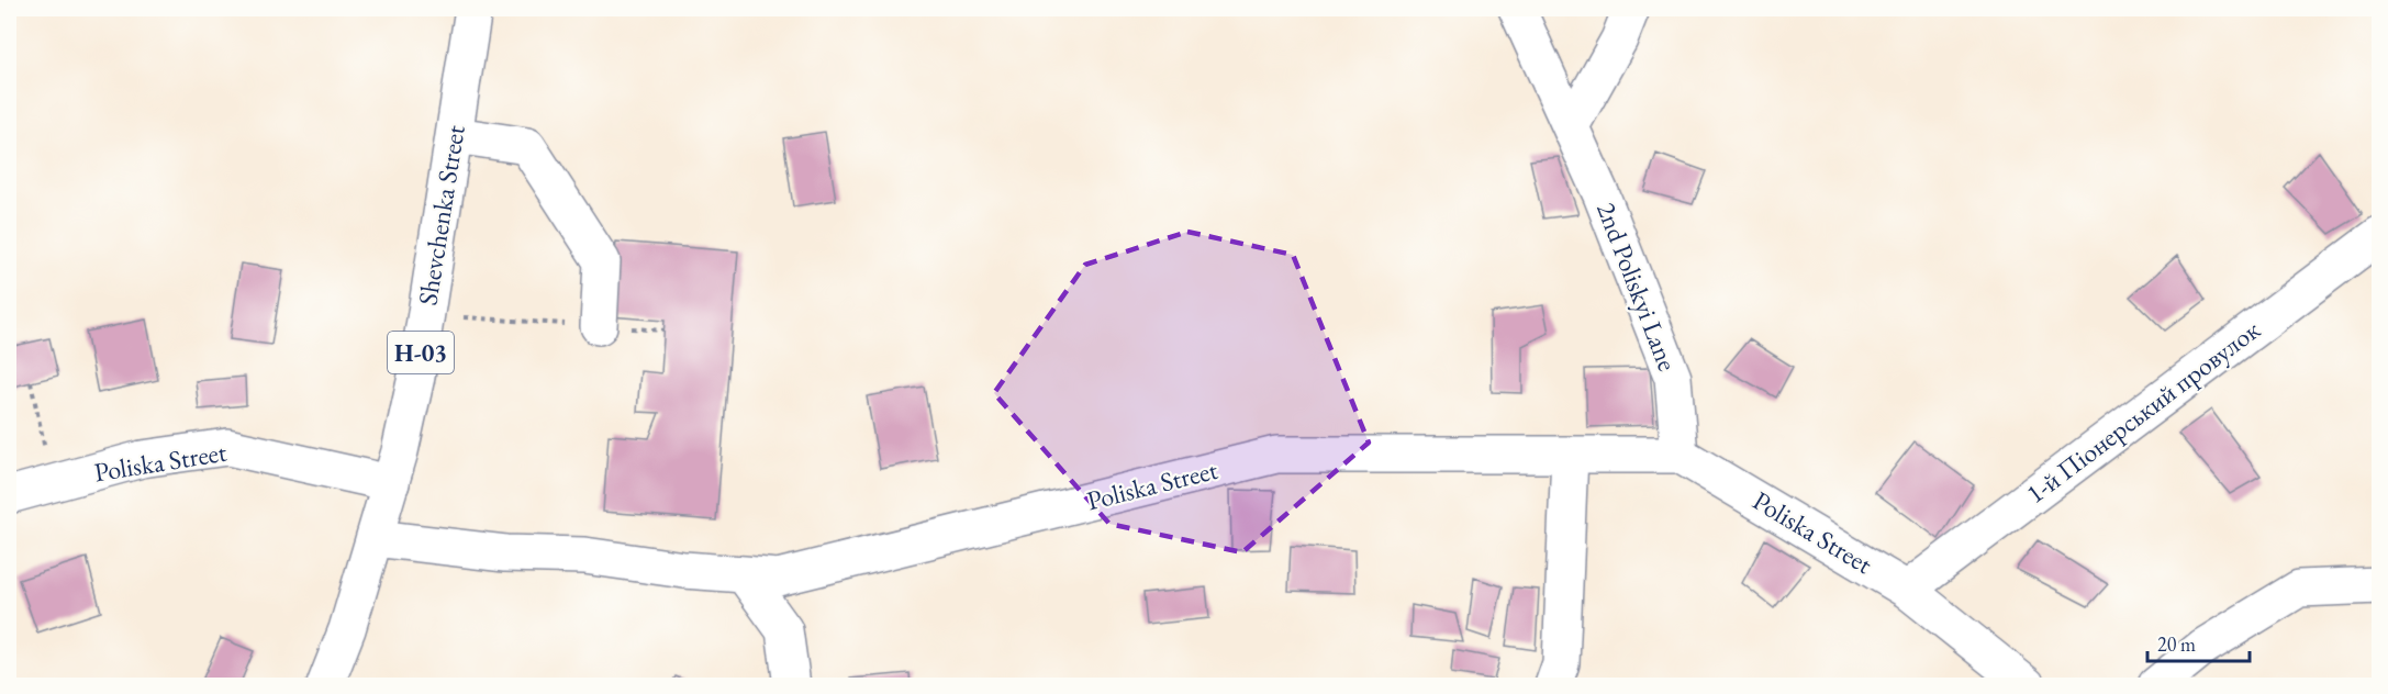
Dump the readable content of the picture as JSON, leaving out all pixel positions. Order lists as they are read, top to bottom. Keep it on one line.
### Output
{"streets":{"street":["Shevchenka Street","2nd Poliskyi Lane","Н-03","1-й Піонерський провулок","Poliska Street"]},"crossings":[["Shevchenka Street","Poliska Street"],["2nd Poliskyi Lane","Poliska Street"],["1-й Піонерський провулок","Poliska Street"]],"scale_bar":"20 m"}
